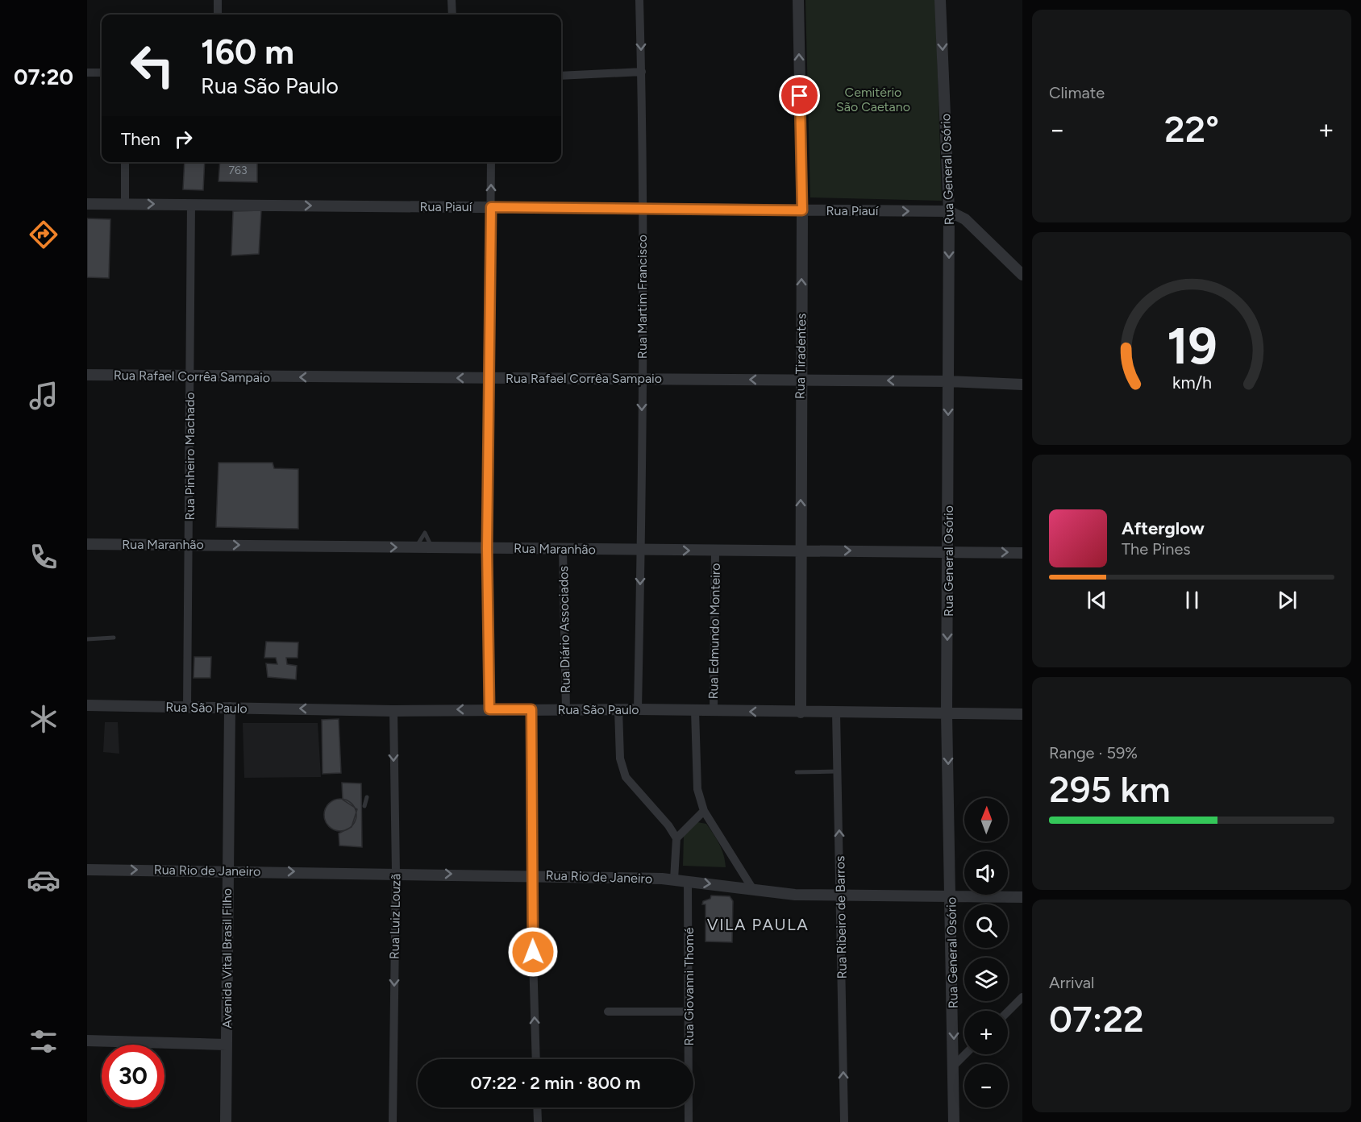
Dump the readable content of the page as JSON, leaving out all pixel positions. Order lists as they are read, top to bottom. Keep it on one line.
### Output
{"streets":{"street":["Rua General Osório","Rua Piauí","Rua Martim Francisco","Rua Tiradentes","Rua Rafael Corrêa Sampaio","Rua Pinheiro Machado","Rua Maranhão","Rua Diário Associados","Rua Edmundo Monteiro","Rua São Paulo","Rua Rio de Janeiro","Rua Luiz Louzã","Rua Ribeiro de Barros","Avenida Vital Brasil Filho","Rua Giovanni Thomé"]},"crossings":[["Rua General Osório","Rua Piauí"],["Rua General Osório","Rua Rafael Corrêa Sampaio"],["Rua General Osório","Rua Maranhão"],["Rua General Osório","Rua São Paulo"],["Rua General Osório","Rua Rio de Janeiro"],["Rua Piauí","Rua Martim Francisco"],["Rua Piauí","Rua Tiradentes"],["Rua Piauí","Rua Pinheiro Machado"],["Rua Martim Francisco","Rua Rafael Corrêa Sampaio"],["Rua Martim Francisco","Rua Maranhão"],["Rua Martim Francisco","Rua São Paulo"],["Rua Tiradentes","Rua Rafael Corrêa Sampaio"],["Rua Tiradentes","Rua Maranhão"],["Rua Tiradentes","Rua São Paulo"],["Rua Rafael Corrêa Sampaio","Rua Pinheiro Machado"],["Rua Pinheiro Machado","Rua Maranhão"],["Rua Pinheiro Machado","Rua São Paulo"],["Rua Maranhão","Rua Diário Associados"],["Rua Maranhão","Rua Edmundo Monteiro"],["Rua Diário Associados","Rua São Paulo"],["Rua Edmundo Monteiro","Rua São Paulo"],["Rua São Paulo","Rua Luiz Louzã"],["Rua São Paulo","Rua Ribeiro de Barros"],["Rua São Paulo","Avenida Vital Brasil Filho"],["Rua Rio de Janeiro","Rua Luiz Louzã"],["Rua Rio de Janeiro","Rua Ribeiro de Barros"],["Rua Rio de Janeiro","Avenida Vital Brasil Filho"],["Rua Rio de Janeiro","Rua Giovanni Thomé"]],"one_way":["Rua General Osório","Rua Piauí","Rua Martim Francisco","Rua Tiradentes","Rua Rafael Corrêa Sampaio","Rua Maranhão","Rua São Paulo","Rua Rio de Janeiro","Rua Luiz Louzã","Rua Ribeiro de Barros"],"districts":["VILA PAULA"],"parks":["Cemitério São Caetano"],"house_numbers":["763"],"north":"top","page":{"tabs":"07:20","tile":["Climate",["Range · 59%","295 km"],["Arrival","07:22"]],"turn":["160 m","Rua São Paulo"],"heat":["−","22°","+"],"then":"Then","song":["Afterglow","The Pines"],"map_buttons":["+","−"],"limit":"30","trip":"07:22 · 2 min · 800 m","gauge":["19","km/h"]}}
